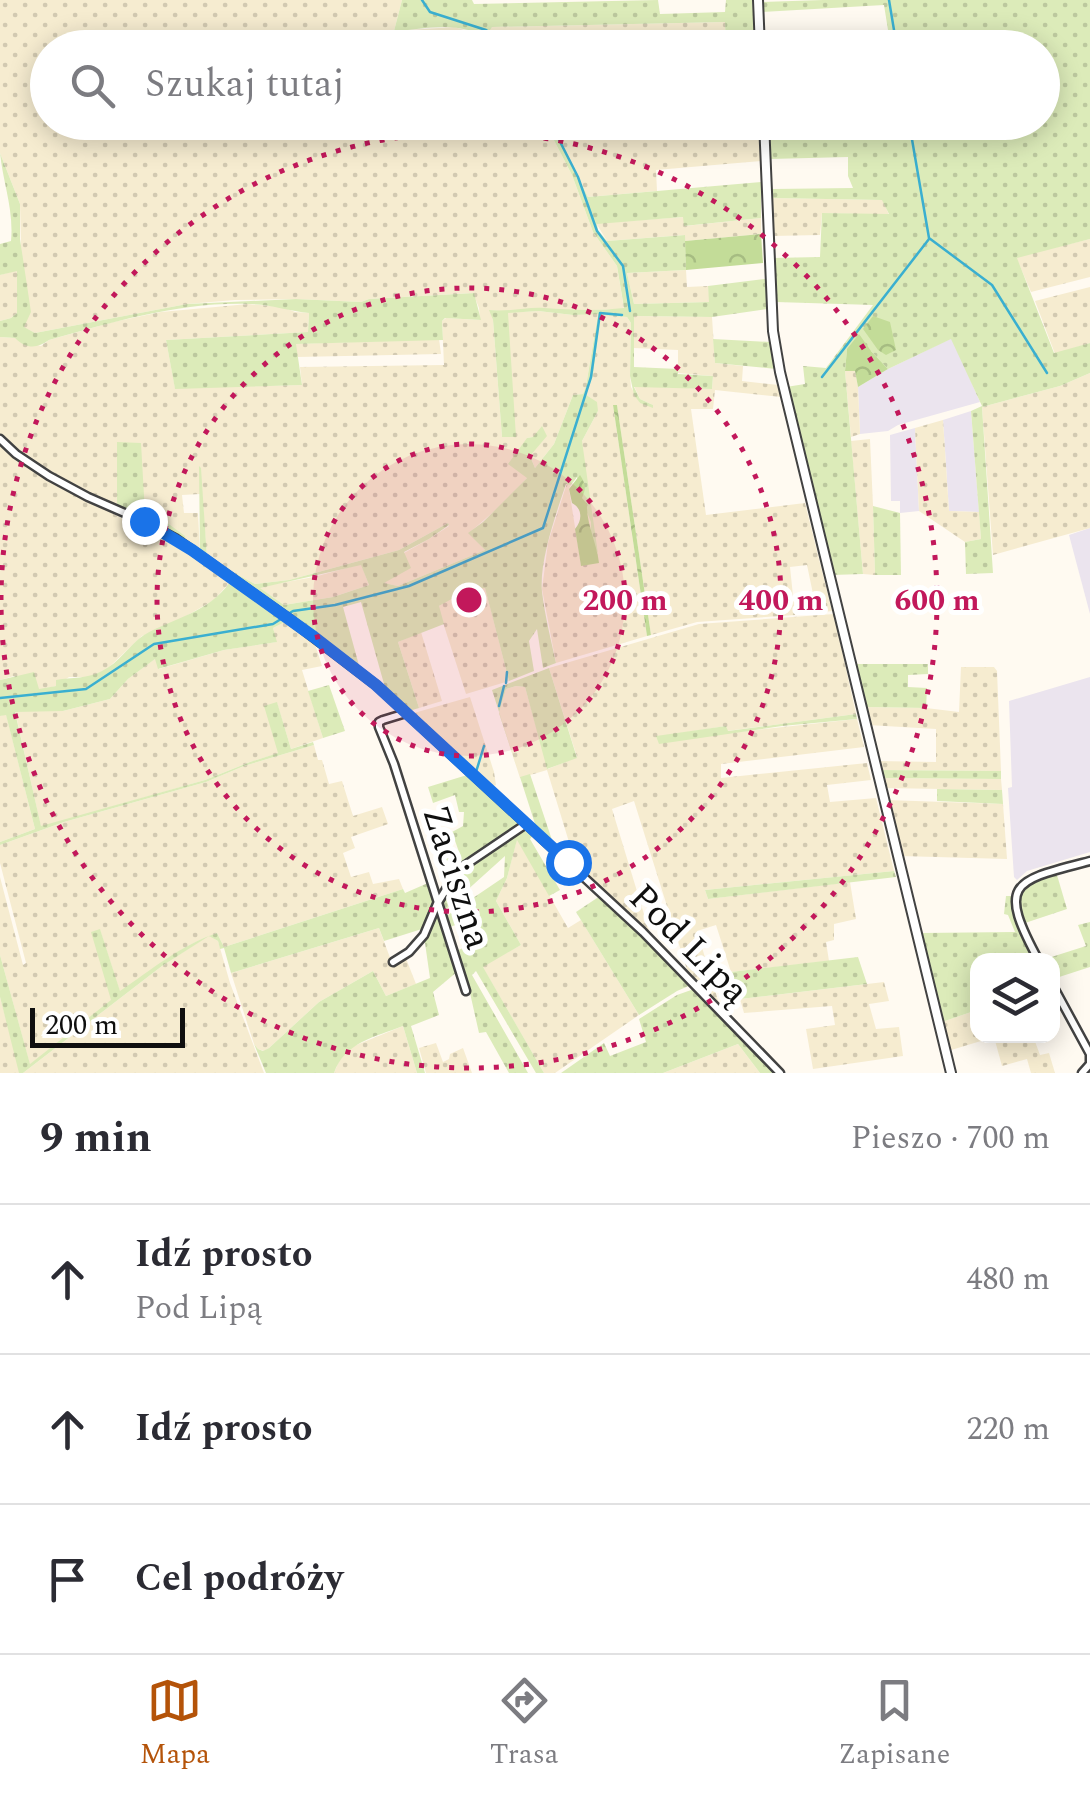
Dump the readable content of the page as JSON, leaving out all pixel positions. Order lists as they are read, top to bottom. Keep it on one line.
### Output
{"streets":{"street":["Zaciszna","Pod Lipą"]},"crossings":[["Zaciszna","Pod Lipą"]],"scale_bar":"200 m","page":{"search":"Szukaj tutaj","scale":"200 m","heading":["9 min","Pieszo · 700 m"],"list":[["Idź prosto","Pod Lipą","480 m"],["Idź prosto","220 m"],"Cel podróży"],"nav":["Mapa","Trasa","Zapisane"]},"rings":["200 m","400 m","600 m"]}
